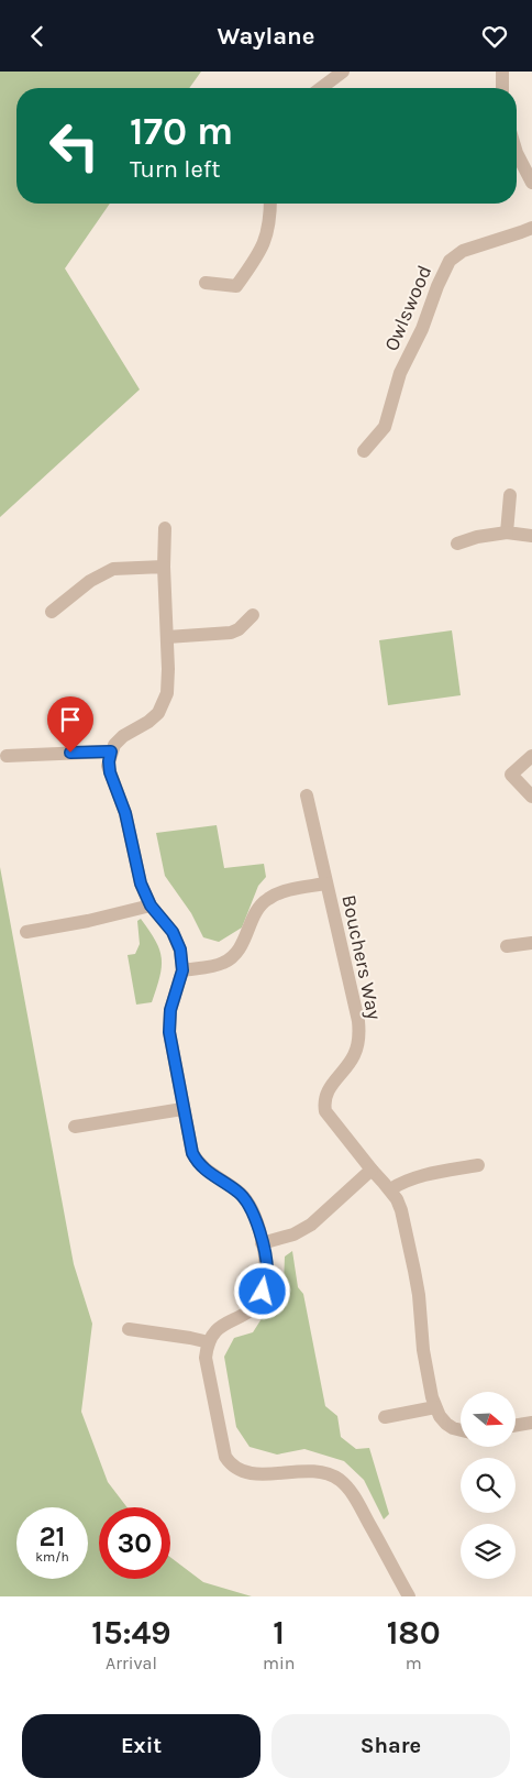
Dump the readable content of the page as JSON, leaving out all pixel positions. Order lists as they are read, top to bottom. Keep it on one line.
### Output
{"streets":{"street":["Owlswood","Bouchers Way"]},"north":"right","page":{"header":"Waylane","turn":["170 m","Turn left"],"speed":"21 km/h","limit":"30","eta":["15:49","Arrival","1","min","180","m"],"buttons":["Exit","Share"]}}
